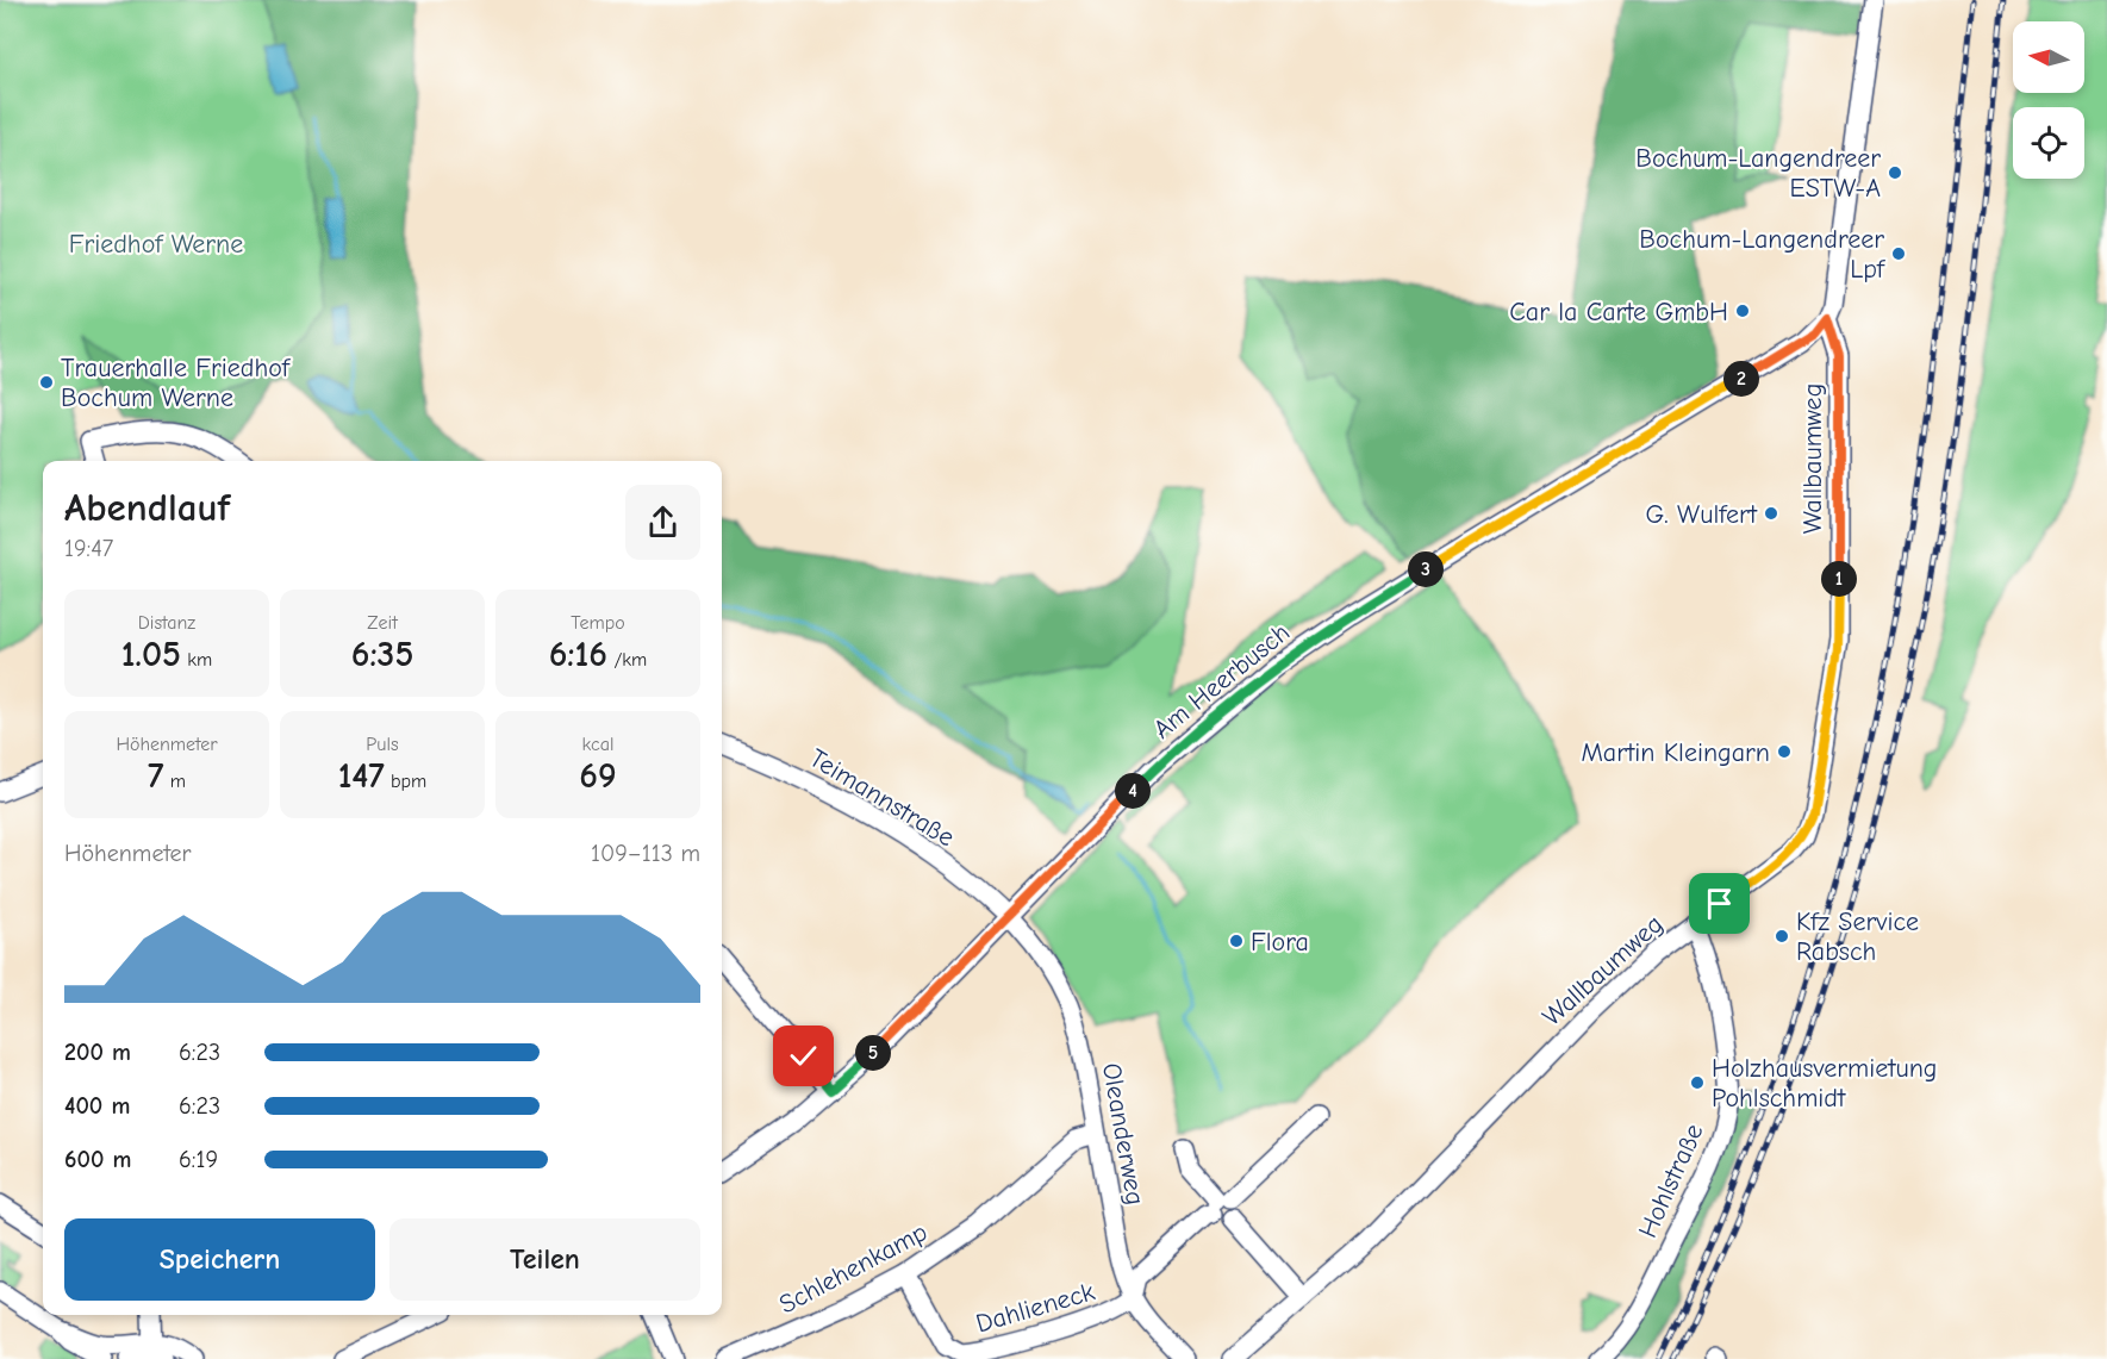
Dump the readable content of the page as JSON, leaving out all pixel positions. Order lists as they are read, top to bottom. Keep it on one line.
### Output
{"streets":{"street":["Wallbaumweg","Am Heerbusch","Teimannstraße","Oleanderweg","Hohlstraße","Schlehenkamp","Dahlieneck"]},"crossings":[["Wallbaumweg","Am Heerbusch"],["Wallbaumweg","Hohlstraße"],["Am Heerbusch","Teimannstraße"],["Am Heerbusch","Oleanderweg"],["Teimannstraße","Oleanderweg"],["Oleanderweg","Schlehenkamp"],["Oleanderweg","Dahlieneck"],["Schlehenkamp","Dahlieneck"]],"parks":["Friedhof Werne"],"places":["Bochum-Langendreer ESTW-A","Bochum-Langendreer Lpf","Car la Carte GmbH","Trauerhalle Friedhof Bochum Werne","G. Wulfert","Martin Kleingarn","Kfz Service Rabsch","Flora","Holzhausvermietung Pohlschmidt"],"north":"left","page":{"pins":["2","3","1","4","5"],"heading":["Abendlauf","19:47"],"stats":[["Distanz","1.05 km"],["Zeit","6:35"],["Tempo","6:16 /km"],["Höhenmeter","7 m"],["Puls","147 bpm"],["kcal","69"]],"chart":["Höhenmeter","109–113 m"],"list":[{"name":"200 m","note":"6:23"},{"name":"400 m","note":"6:23"},{"name":"600 m","note":"6:19"}],"buttons":["Speichern","Teilen"]}}
